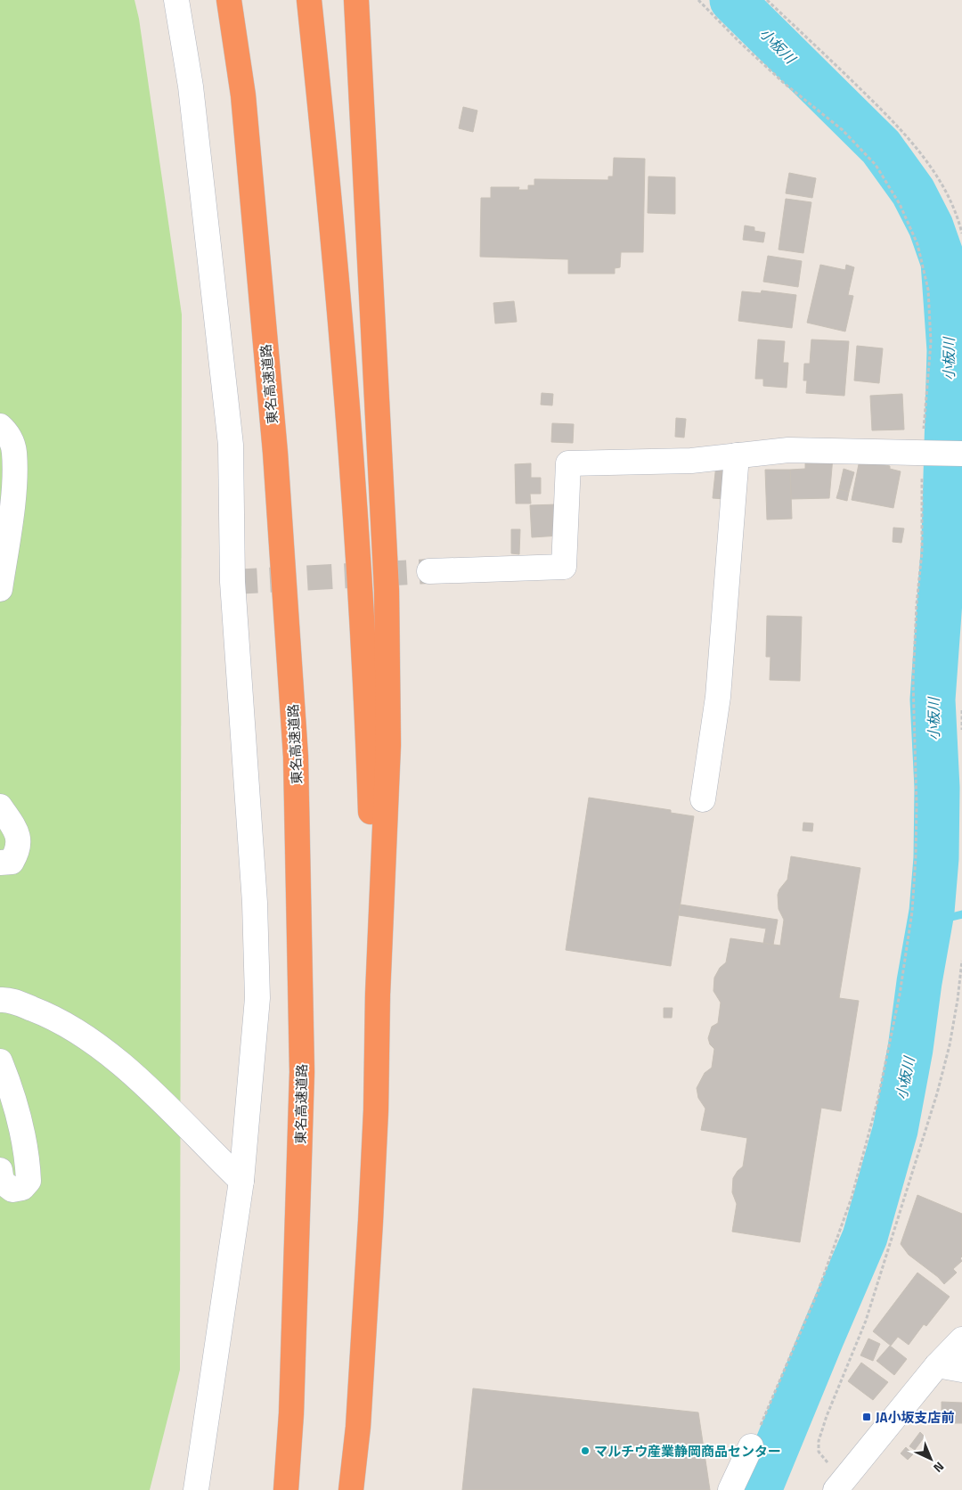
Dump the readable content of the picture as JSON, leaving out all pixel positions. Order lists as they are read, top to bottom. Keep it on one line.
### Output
{"streets":{"highway":["東名高速道路"]},"water":["小板川"],"places":{"transit":["JA小坂支店前"],"other":["マルチウ産業静岡商品センター"]},"north":"bottom right"}
